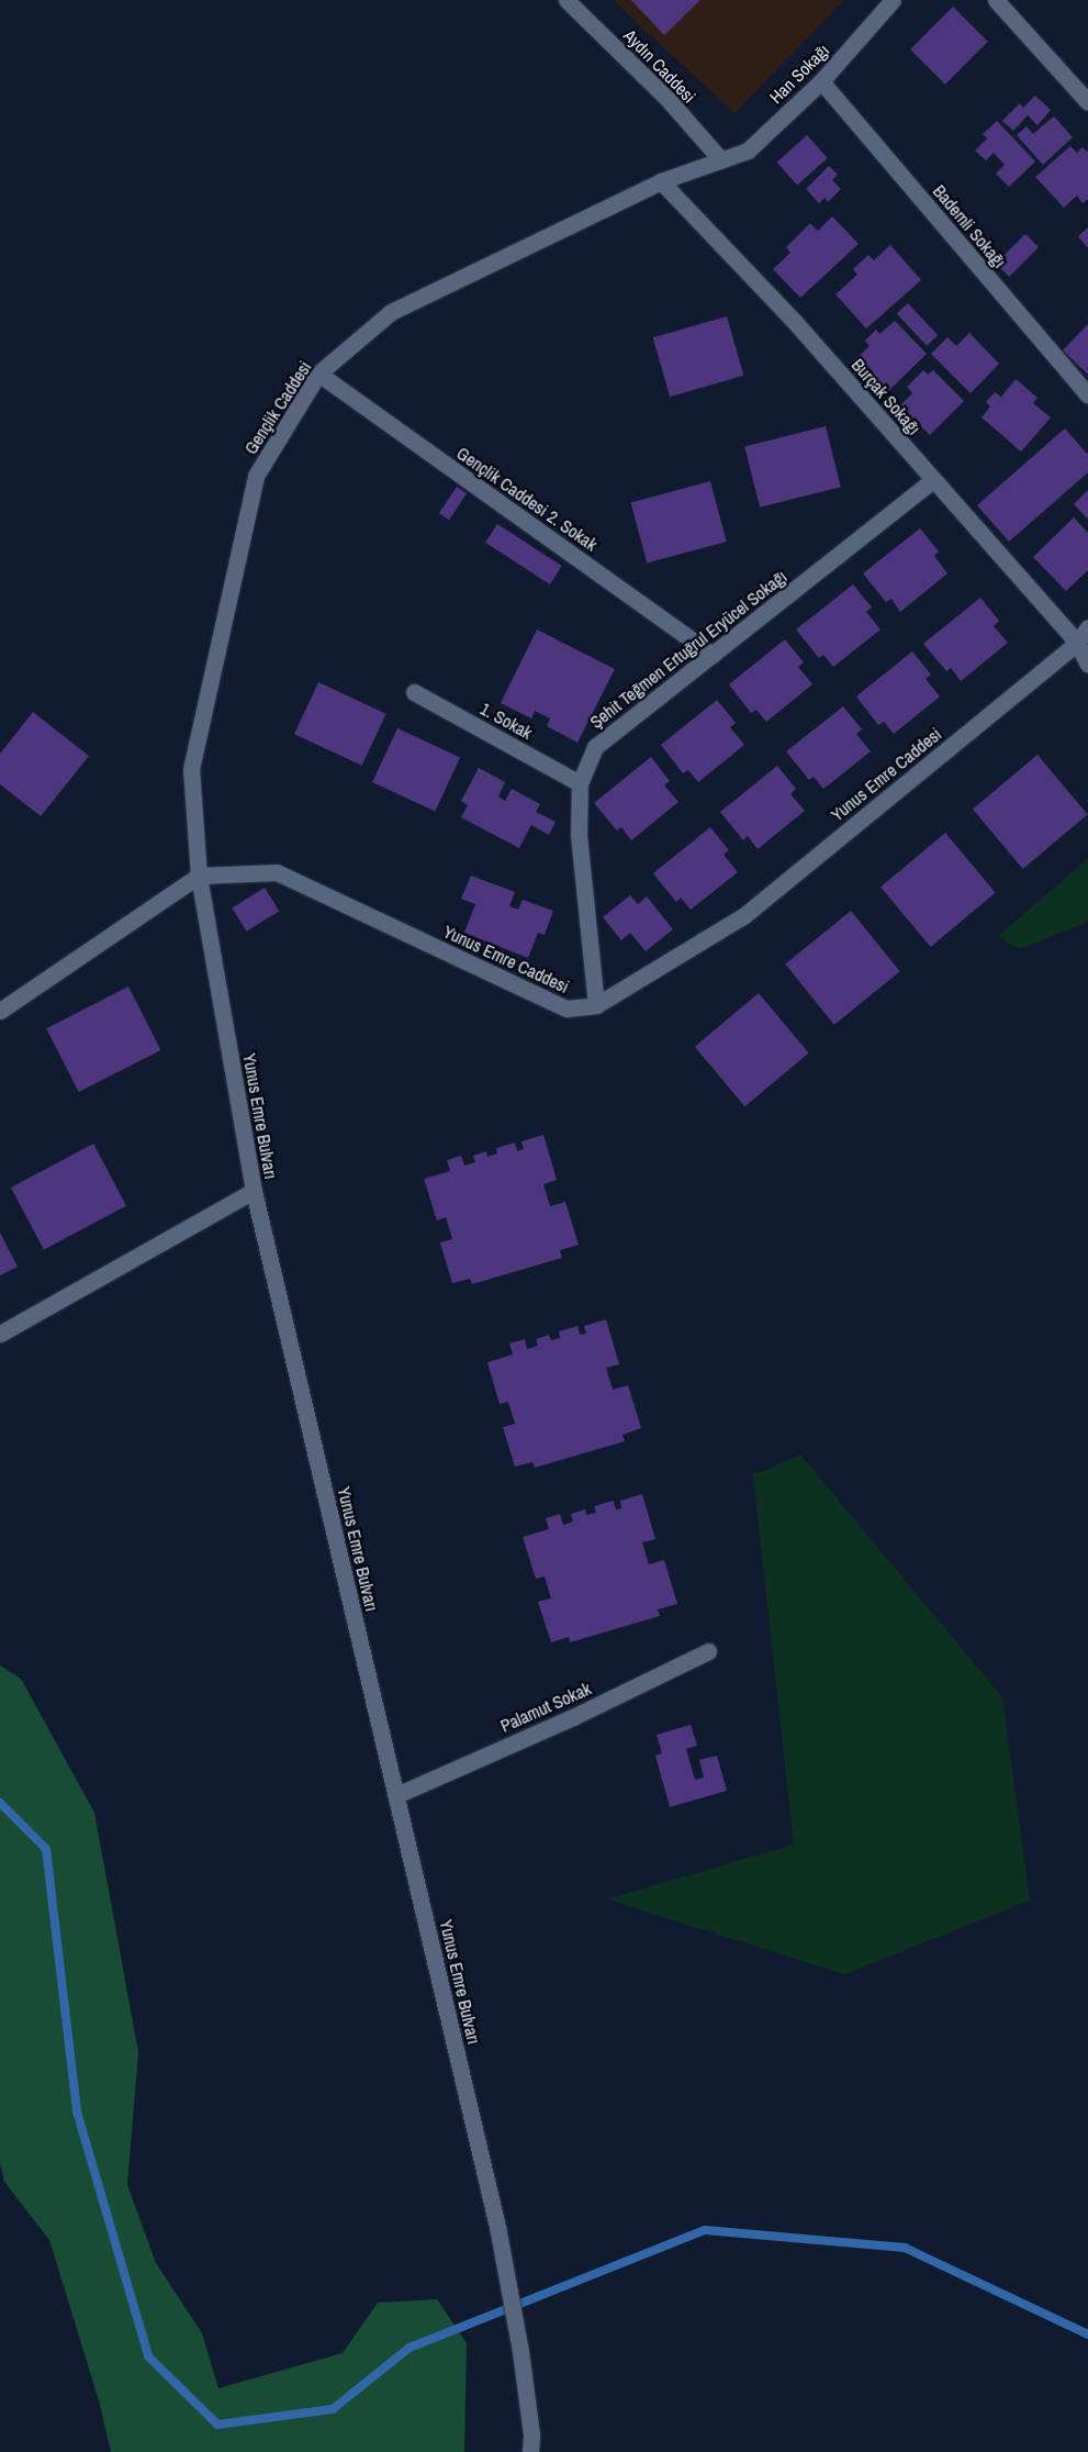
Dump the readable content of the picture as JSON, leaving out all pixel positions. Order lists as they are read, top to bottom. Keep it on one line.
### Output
{"streets":{"street":["Aydın Caddesi","Han Sokağı","Bademli Sokağı","Burçak Sokağı","Gençlik Caddesi","Gençlik Caddesi 2. Sokak","Şehit Teğmen Ertuğrul Eryücel Sokağı","1. Sokak","Yunus Emre Caddesi","Yunus Emre Bulvarı","Palamut Sokak"]},"crossings":[["Aydın Caddesi","Han Sokağı"],["Aydın Caddesi","Gençlik Caddesi"],["Han Sokağı","Bademli Sokağı"],["Han Sokağı","Gençlik Caddesi"],["Burçak Sokağı","Gençlik Caddesi"],["Burçak Sokağı","Şehit Teğmen Ertuğrul Eryücel Sokağı"],["Burçak Sokağı","Yunus Emre Caddesi"],["Gençlik Caddesi","Gençlik Caddesi 2. Sokak"],["Gençlik Caddesi","Yunus Emre Caddesi"],["Gençlik Caddesi","Yunus Emre Bulvarı"],["Gençlik Caddesi 2. Sokak","Şehit Teğmen Ertuğrul Eryücel Sokağı"],["Şehit Teğmen Ertuğrul Eryücel Sokağı","1. Sokak"],["Şehit Teğmen Ertuğrul Eryücel Sokağı","Yunus Emre Caddesi"],["Yunus Emre Caddesi","Yunus Emre Bulvarı"],["Yunus Emre Bulvarı","Palamut Sokak"]]}
